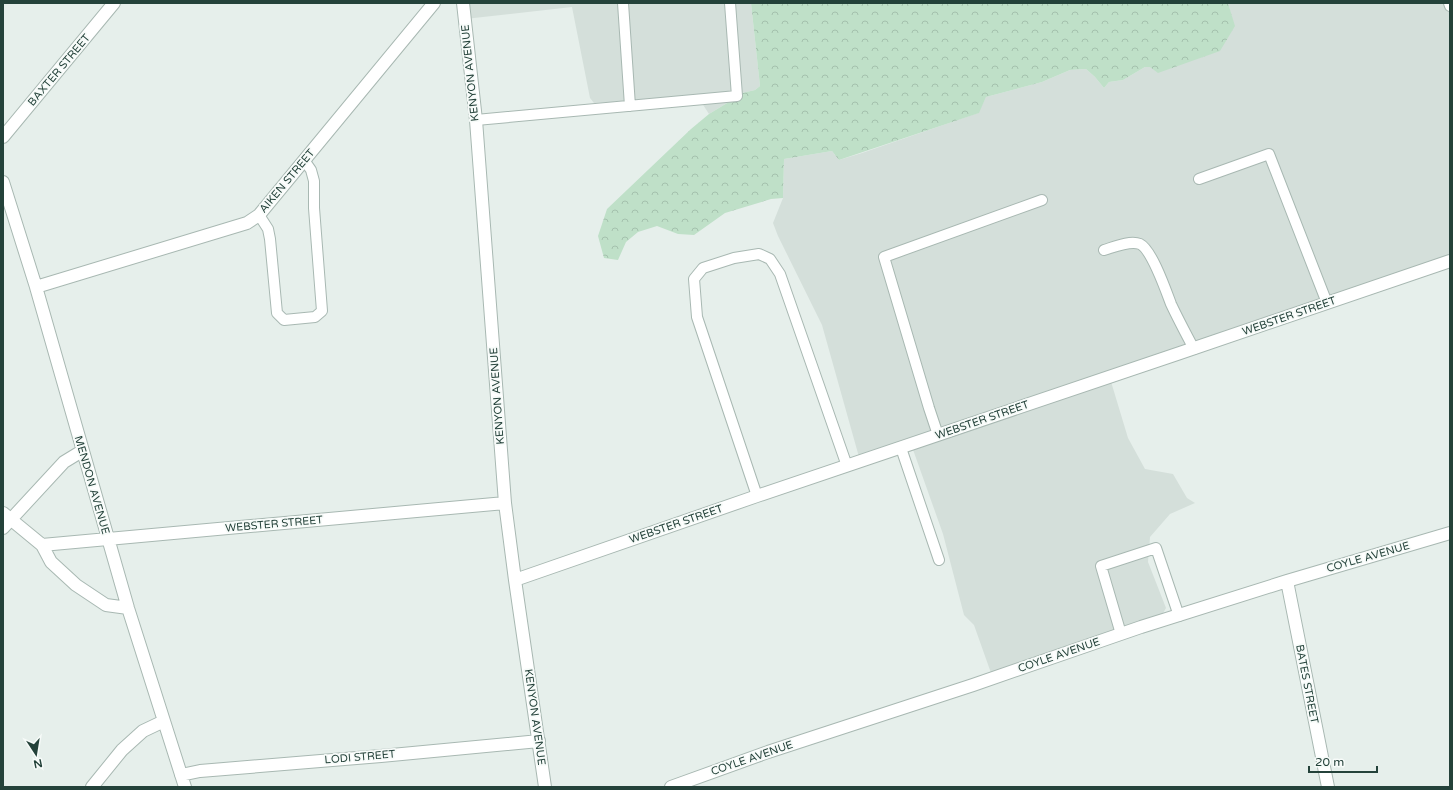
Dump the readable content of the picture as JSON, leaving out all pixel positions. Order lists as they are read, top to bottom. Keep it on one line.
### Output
{"streets":{"street":["BAXTER STREET","KENYON AVENUE","AIKEN STREET","WEBSTER STREET","MENDON AVENUE","COYLE AVENUE","BATES STREET","LODI STREET"]},"crossings":[["KENYON AVENUE","WEBSTER STREET"],["KENYON AVENUE","LODI STREET"],["AIKEN STREET","MENDON AVENUE"],["WEBSTER STREET","MENDON AVENUE"],["MENDON AVENUE","LODI STREET"],["COYLE AVENUE","BATES STREET"]],"scale_bar":"20 m","north":"bottom"}
